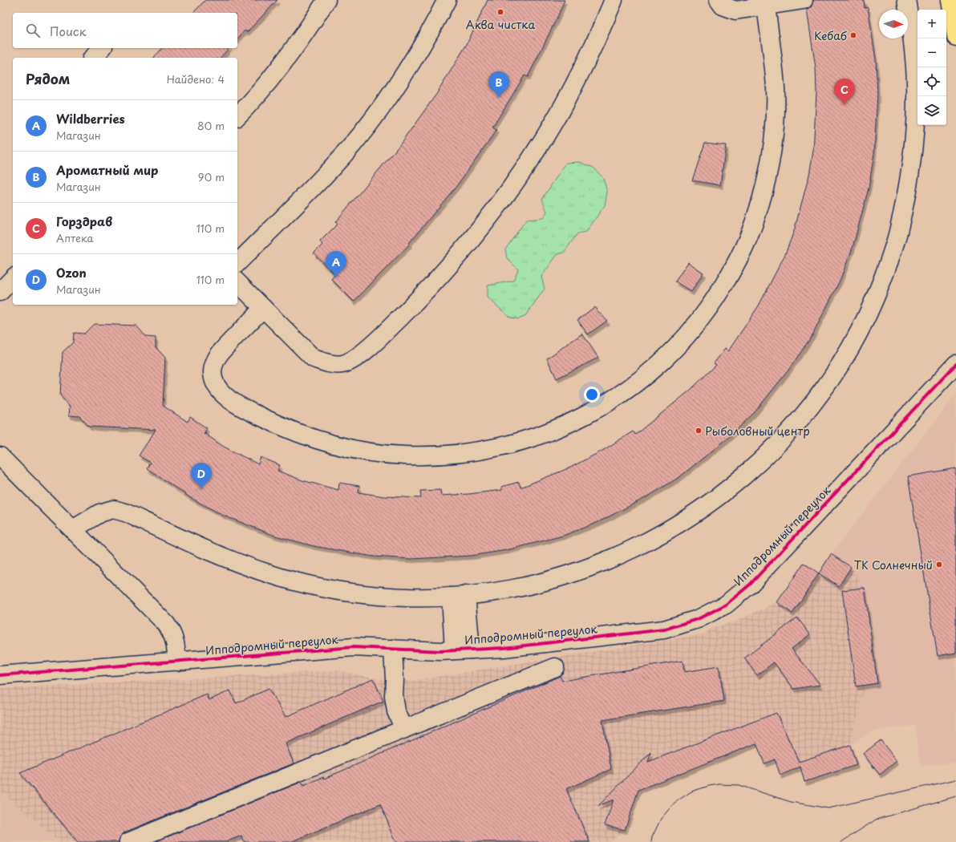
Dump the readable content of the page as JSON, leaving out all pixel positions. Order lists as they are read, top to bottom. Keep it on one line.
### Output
{"streets":{"street":["Ипподромный переулок"]},"places":["Аква чистка","Кебаб","Рыболовный центр","ТК Солнечный"],"north":"right","page":{"map_buttons":["+","−"],"search":"Поиск","heading":["Рядом","Найдено: 4"],"pins":["B","C","A","D"],"list":[{"mark":"A","name":"Wildberries","note":"Магазин","value":"80 m"},{"mark":"B","name":"Ароматный мир","note":"Магазин","value":"90 m"},{"mark":"C","name":"Горздрав","note":"Аптека","value":"110 m"},{"mark":"D","name":"Ozon","note":"Магазин","value":"110 m"}]}}
